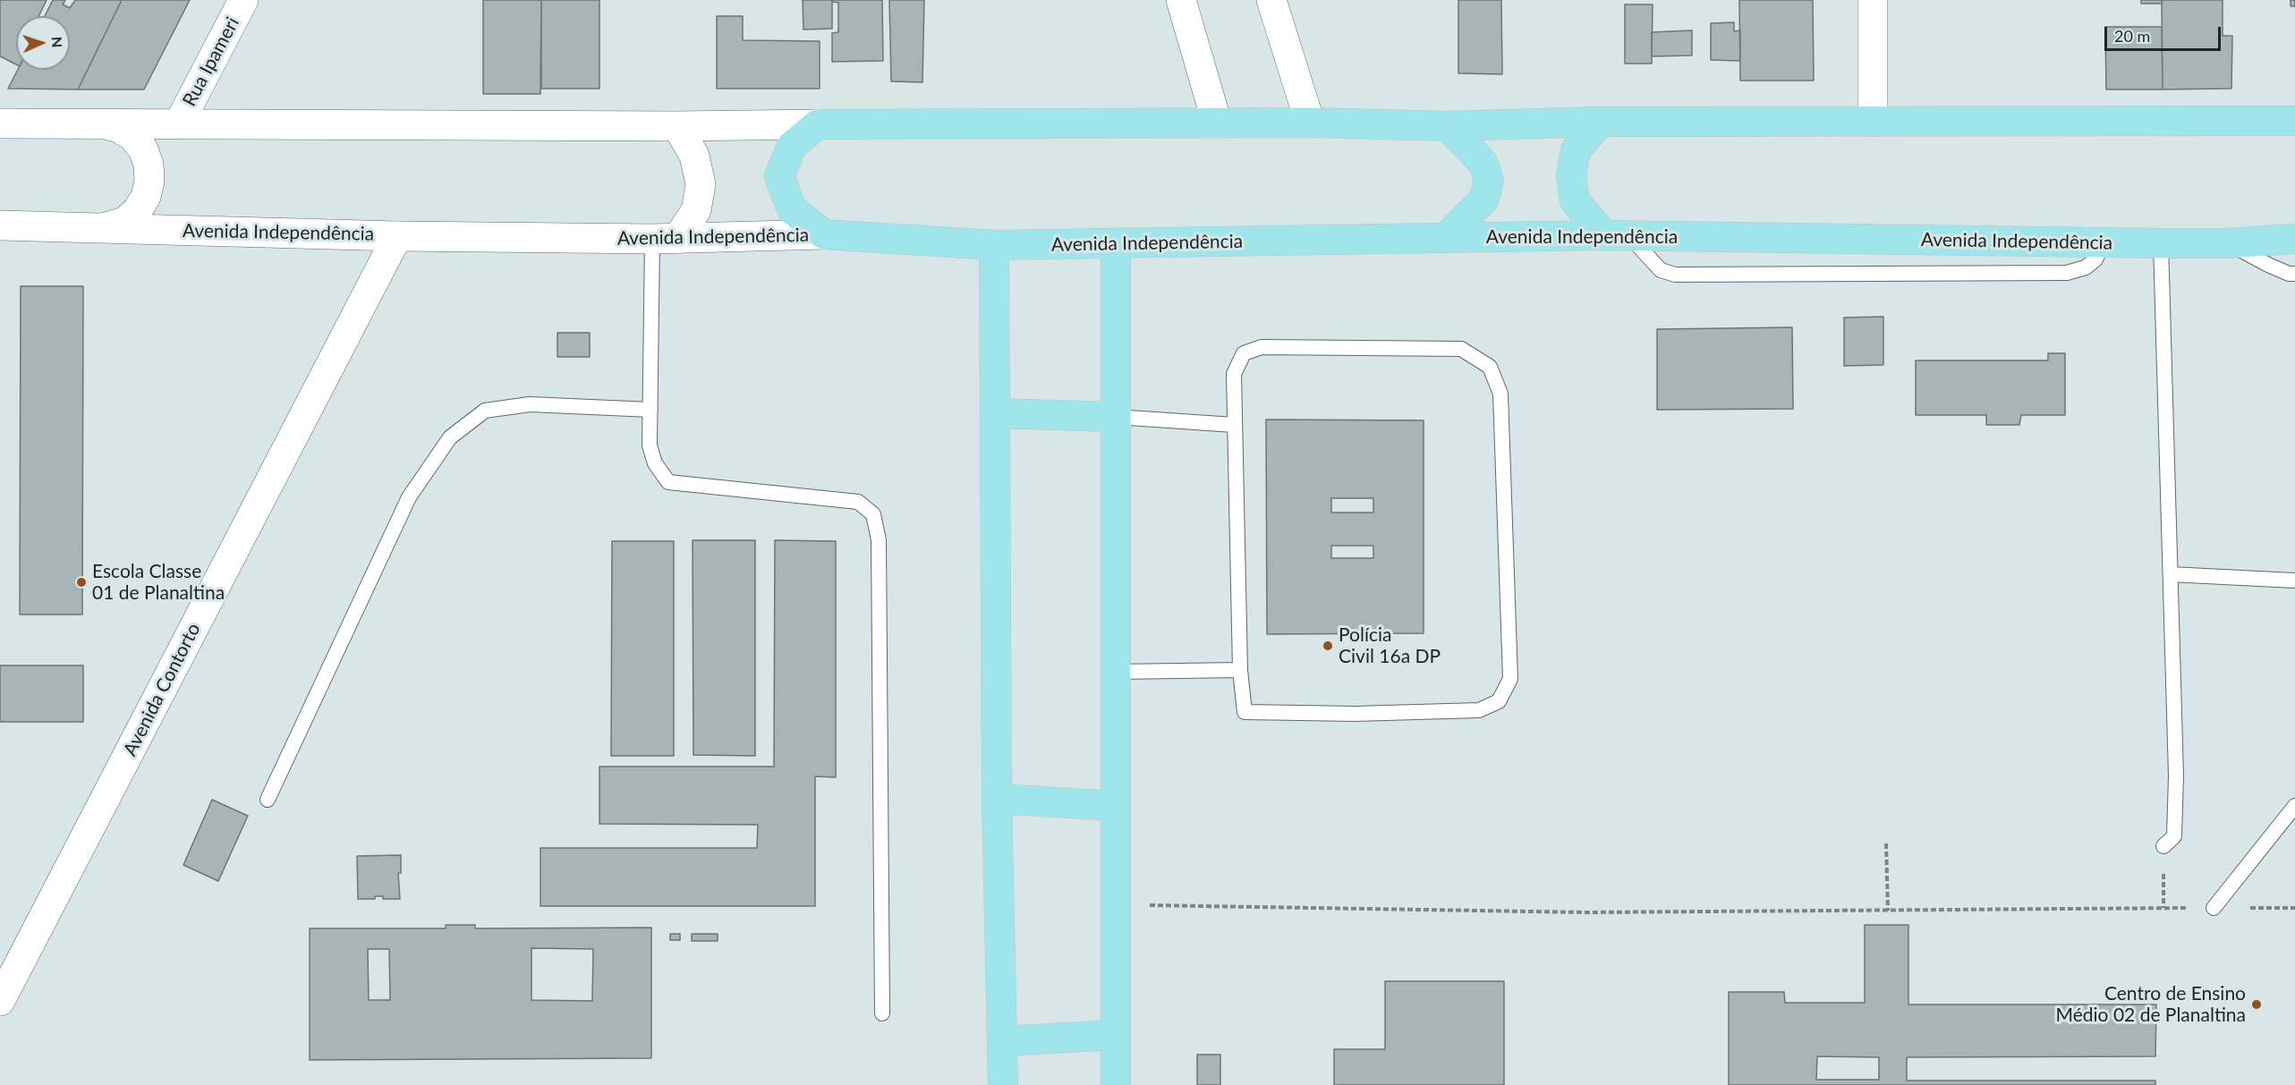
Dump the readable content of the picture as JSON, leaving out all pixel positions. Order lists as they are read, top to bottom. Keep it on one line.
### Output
{"streets":{"main road":["Avenida Independência"],"street":["Rua Ipameri","Avenida Contorto"]},"crossings":[["Avenida Independência","Avenida Contorto"]],"places":["Escola Classe 01 de Planaltina","Polícia Civil 16a DP","Centro de Ensino Médio 02 de Planaltina"],"scale_bar":"20 m","north":"right"}
